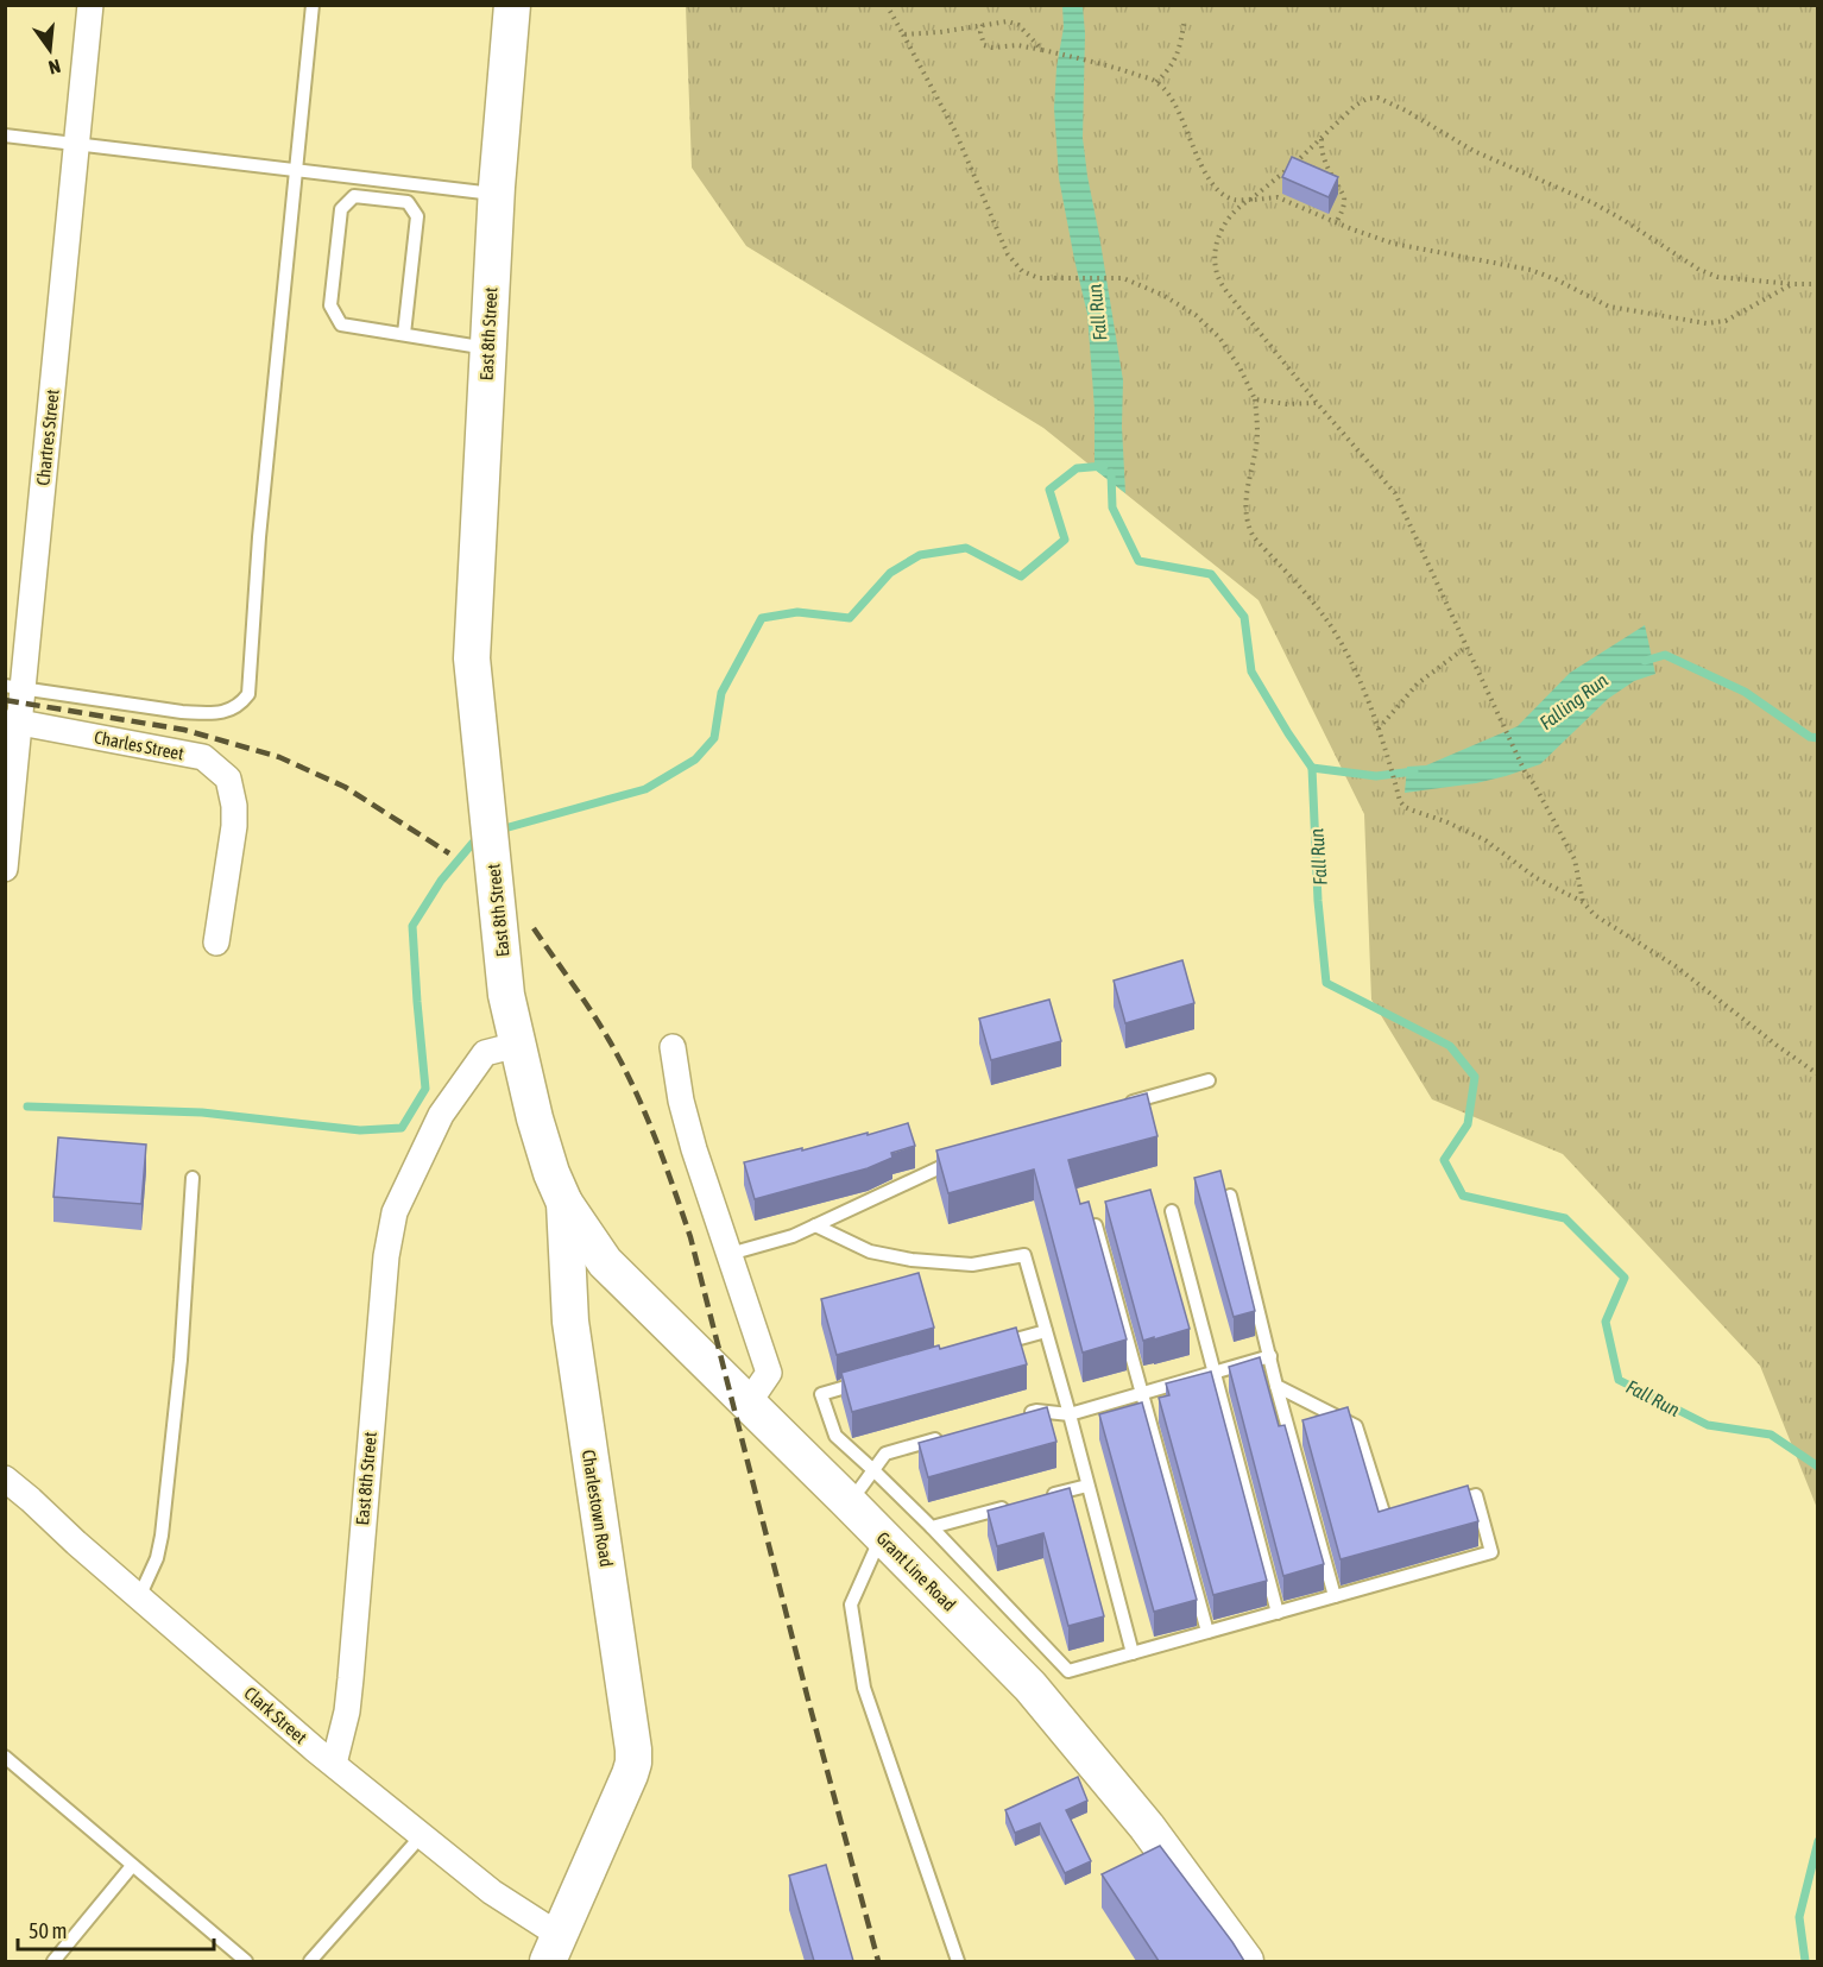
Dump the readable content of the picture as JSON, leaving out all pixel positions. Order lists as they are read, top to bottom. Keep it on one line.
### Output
{"streets":{"street":["East 8th Street","Chartres Street","Charles Street","Charlestown Road","Grant Line Road","Clark Street"]},"crossings":[["East 8th Street","Charlestown Road"],["East 8th Street","Clark Street"],["Chartres Street","Charles Street"],["Charlestown Road","Grant Line Road"],["Charlestown Road","Clark Street"]],"water":["Fall Run","Falling Run"],"scale_bar":"50 m","north":"bottom"}
